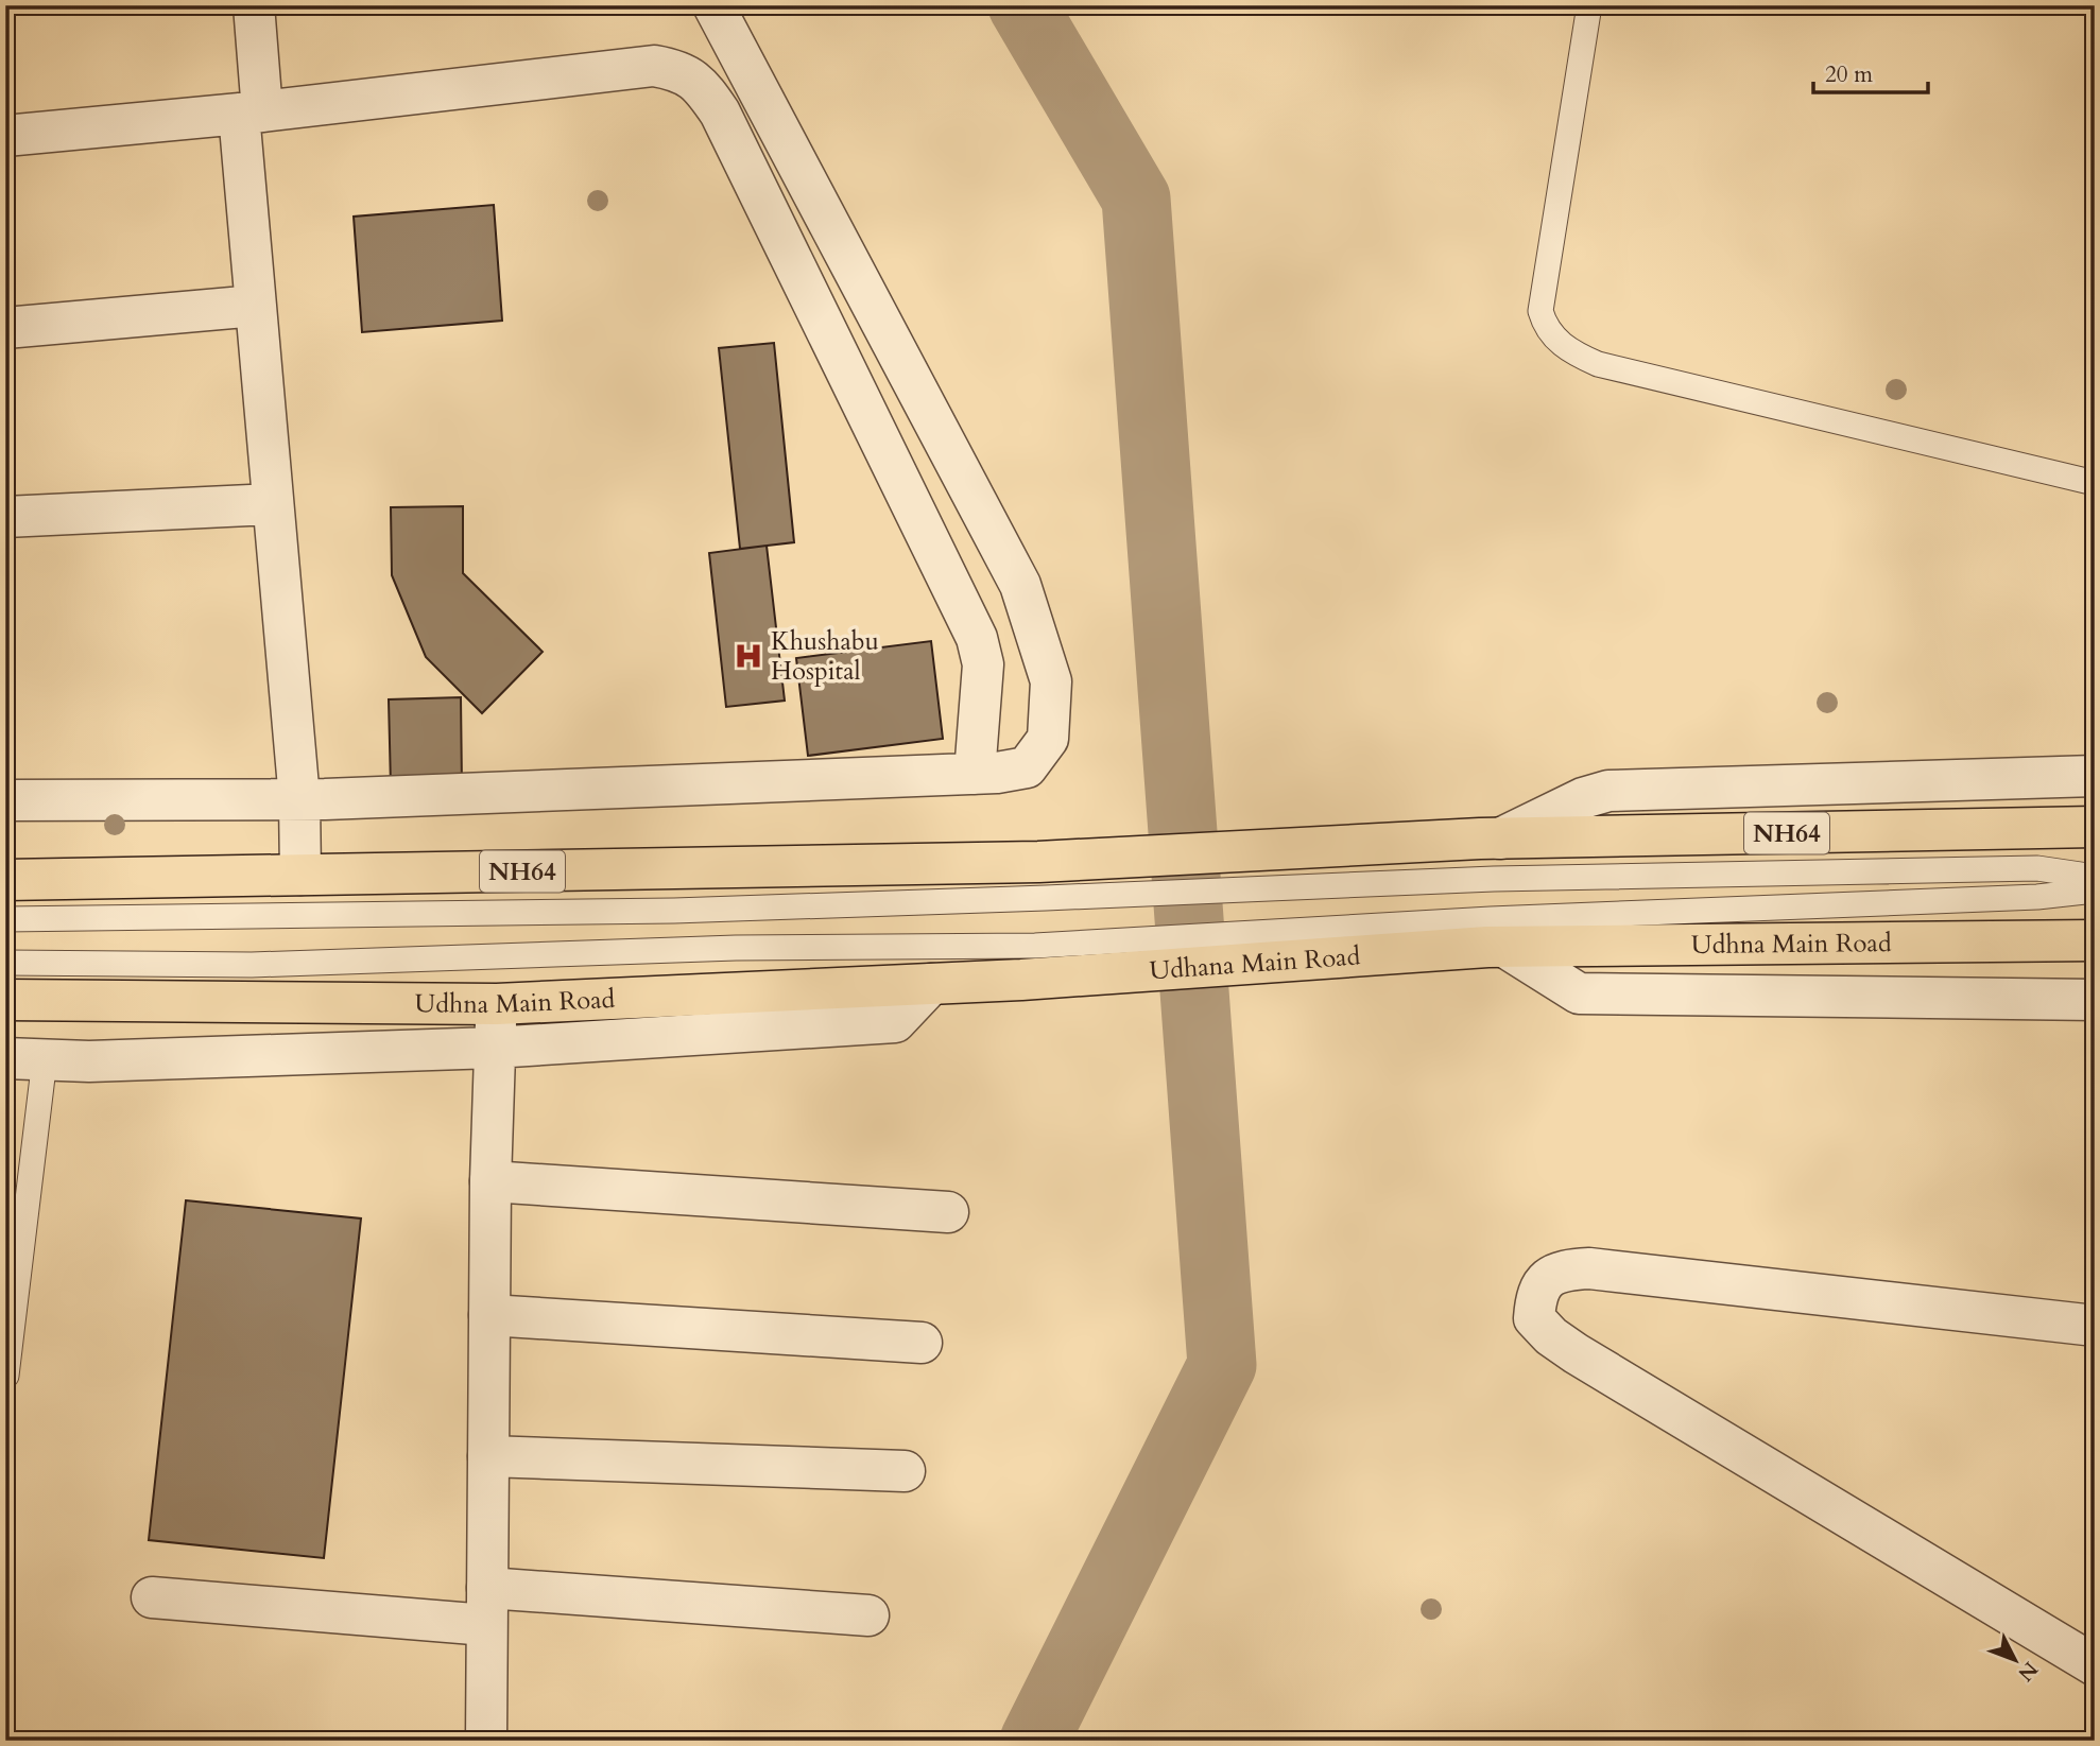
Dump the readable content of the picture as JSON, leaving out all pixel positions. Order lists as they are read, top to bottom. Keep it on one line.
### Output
{"streets":{"highway":["NH64","Udhna Main Road","Udhana Main Road"]},"crossings":[["Udhna Main Road","Udhana Main Road"]],"places":{"hospital":["Khushabu Hospital"]},"scale_bar":"20 m","north":"bottom right"}
